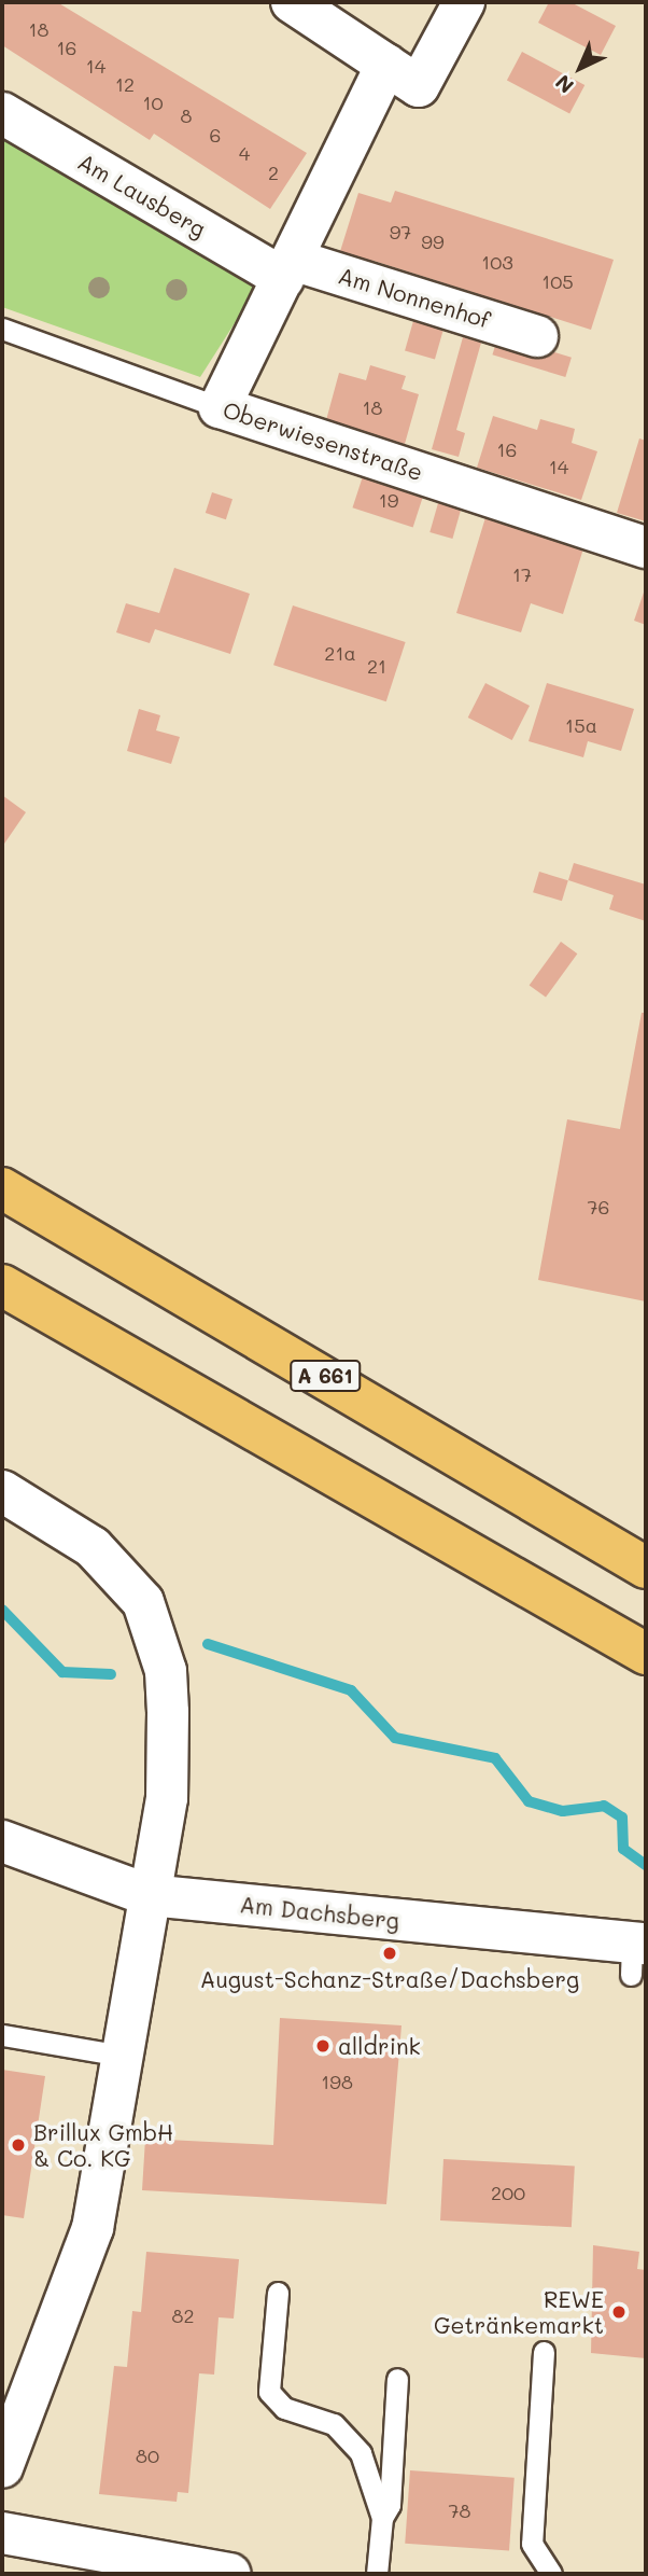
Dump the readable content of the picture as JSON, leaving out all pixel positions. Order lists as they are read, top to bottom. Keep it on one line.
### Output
{"streets":{"highway":["A 661"],"street":["Am Lausberg","Am Nonnenhof","Oberwiesenstraße","Am Dachsberg"]},"crossings":[["Am Lausberg","Am Nonnenhof"]],"places":["August-Schanz-Straße/Dachsberg","alldrink","Brillux GmbH & Co. KG","REWE Getränkemarkt"],"house_numbers":["18","16","14","12","10","8","6","4","2","97","99","103","105","18","16","14","19","17","21a","21","15a","76","198","200","82","80","78"],"north":"bottom left"}
